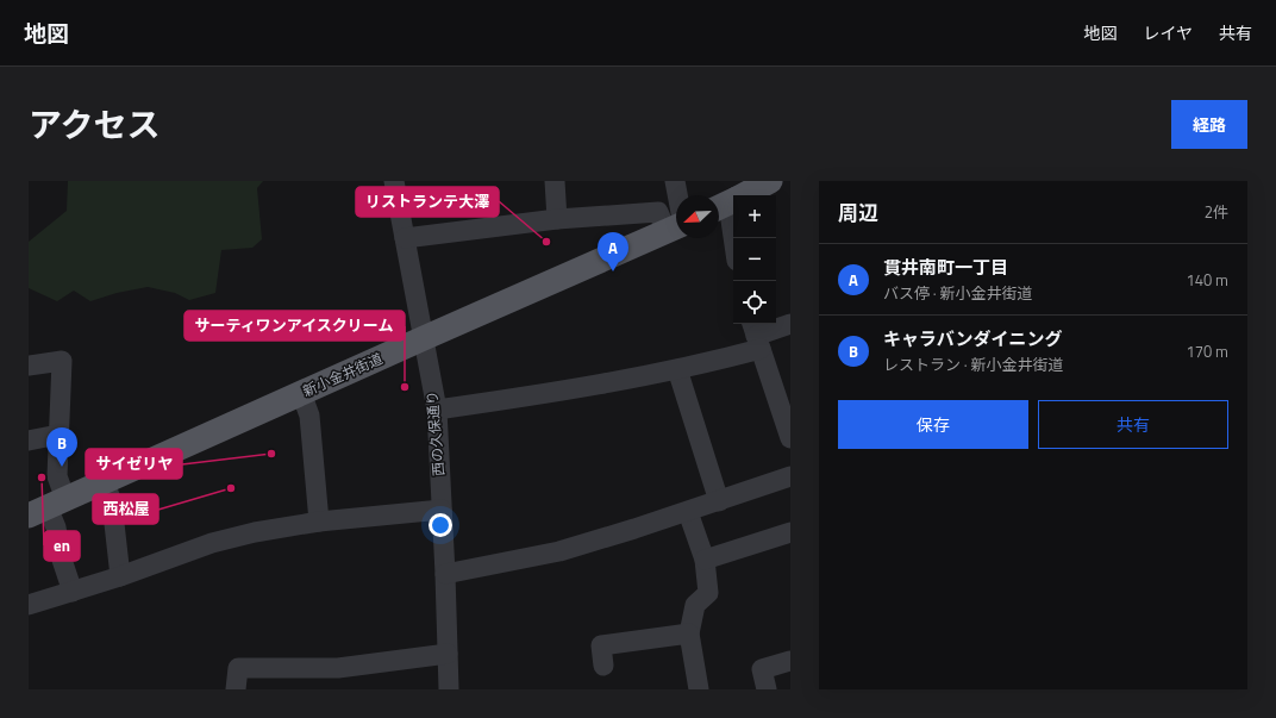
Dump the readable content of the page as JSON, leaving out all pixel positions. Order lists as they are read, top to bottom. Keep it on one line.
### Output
{"streets":{"main road":["新小金井街道"],"street":["西の久保通り"]},"crossings":[["新小金井街道","西の久保通り"]],"places":["リストランテ大澤","サーティワンアイスクリーム","サイゼリヤ","en","西松屋"],"north":"bottom left","page":{"header":"地図","nav":["地図","レイヤ","共有"],"title":"アクセス","buttons":["経路",["保存","共有"]],"heading":["周辺","2件"],"map_buttons":["+","−"],"pins":["A","B"],"list":[{"mark":"A","name":"貫井南町一丁目","note":"バス停 · 新小金井街道","value":"140 m"},{"mark":"B","name":"キャラバンダイニング","note":"レストラン · 新小金井街道","value":"170 m"}]}}
